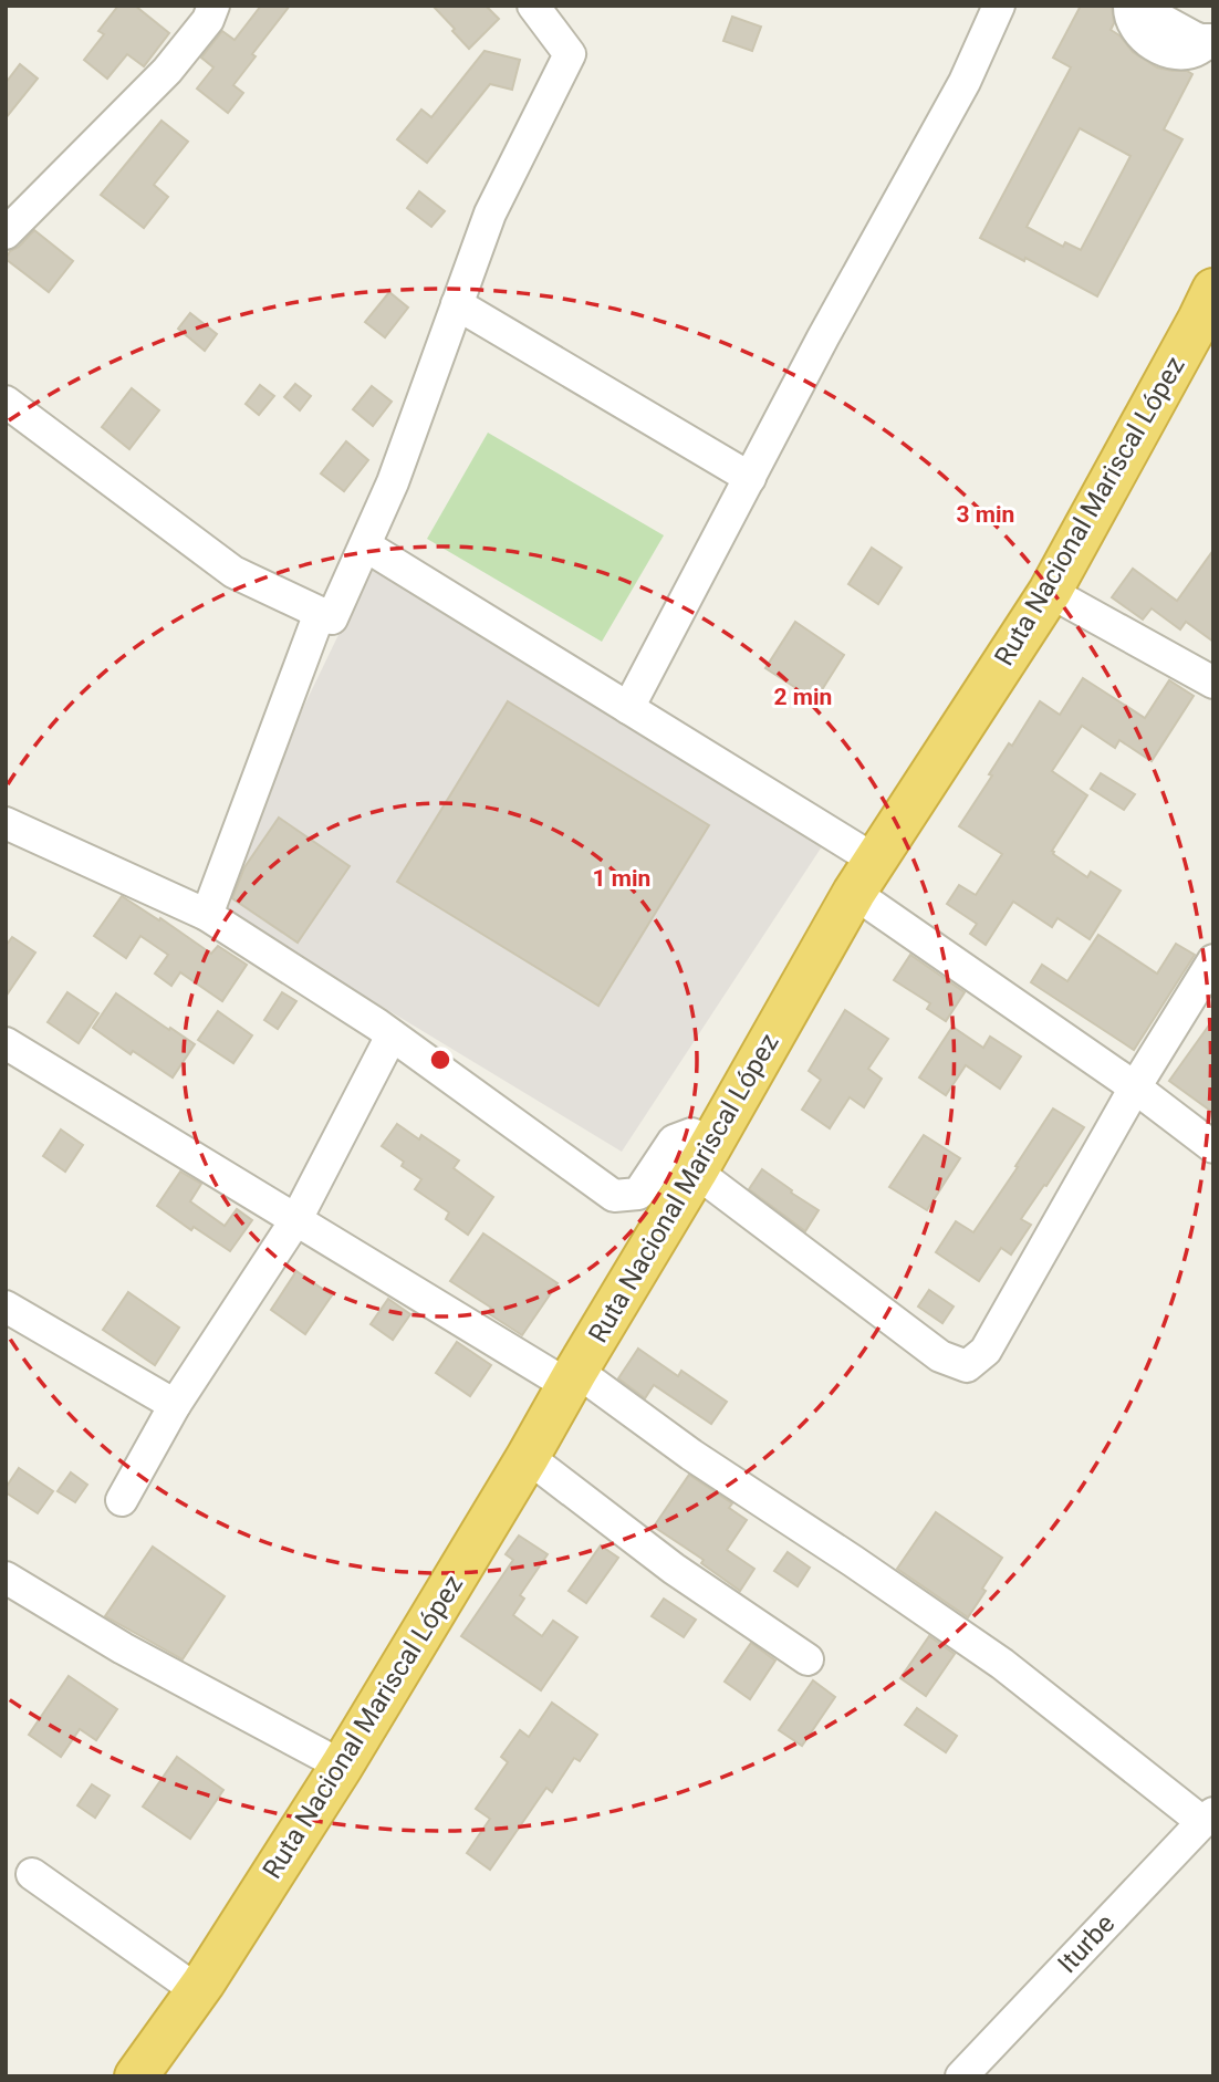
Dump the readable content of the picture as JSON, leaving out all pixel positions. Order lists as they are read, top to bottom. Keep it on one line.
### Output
{"streets":{"highway":["Ruta Nacional Mariscal López"],"street":["Iturbe"]},"rings":["3 min","2 min","1 min"]}
